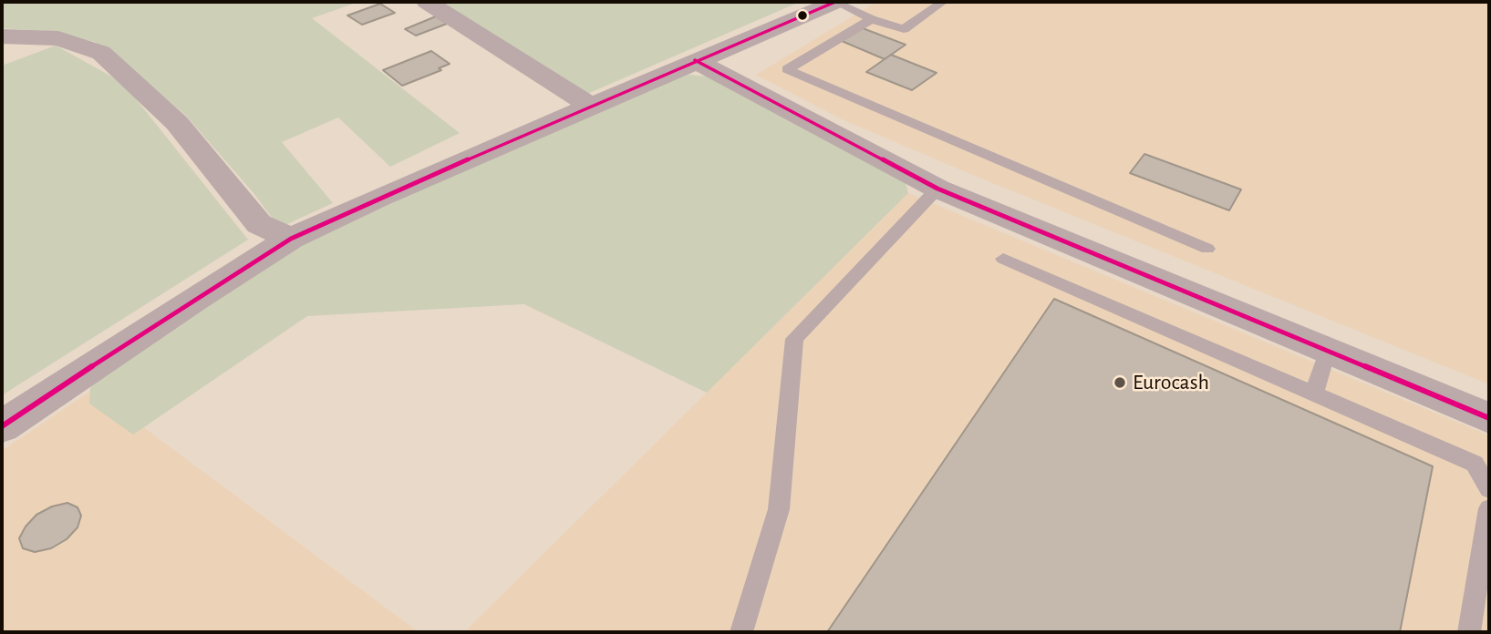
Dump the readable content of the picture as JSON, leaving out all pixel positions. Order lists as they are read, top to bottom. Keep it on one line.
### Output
{"places":["Eurocash"]}
